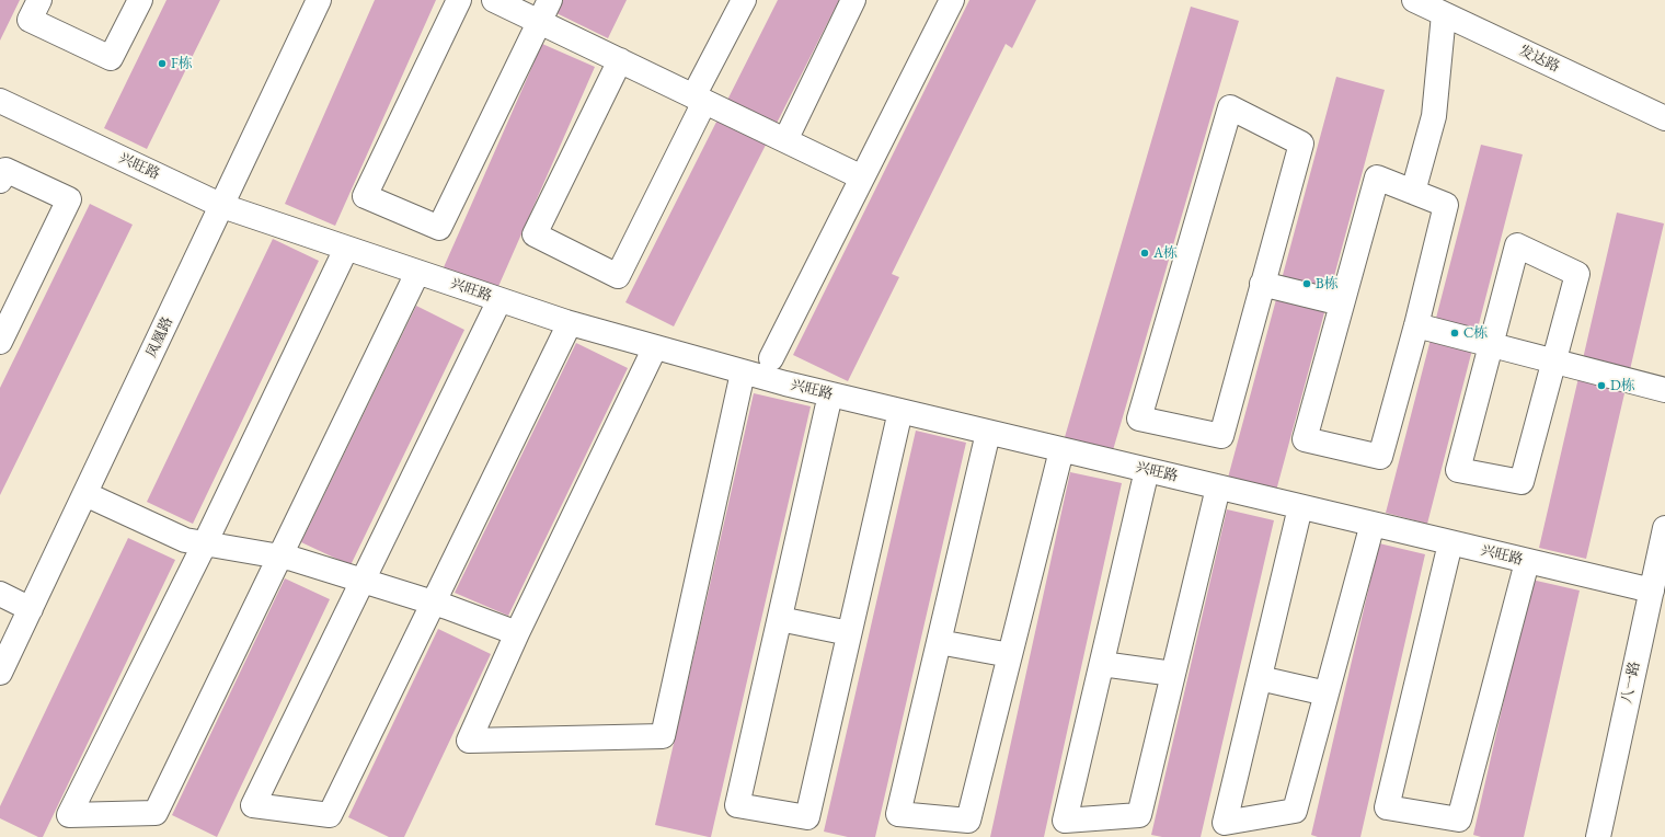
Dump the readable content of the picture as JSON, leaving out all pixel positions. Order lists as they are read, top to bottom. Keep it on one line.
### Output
{"streets":{"street":["发达路","兴旺路","凤凰路","八一路"]},"crossings":[["兴旺路","凤凰路"],["兴旺路","八一路"]],"places":["F栋","A栋","B栋","C栋","D栋"]}
